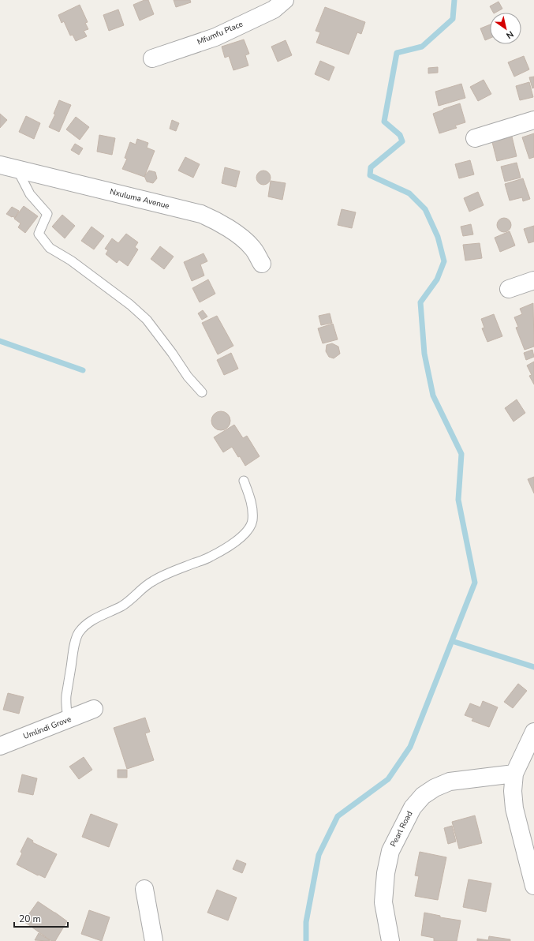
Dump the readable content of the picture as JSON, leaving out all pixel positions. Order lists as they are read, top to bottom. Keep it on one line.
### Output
{"streets":{"street":["Mfumfu Place","Nxuluma Avenue","Umlindi Grove","Pearl Road"]},"scale_bar":"20 m","north":"bottom right"}
